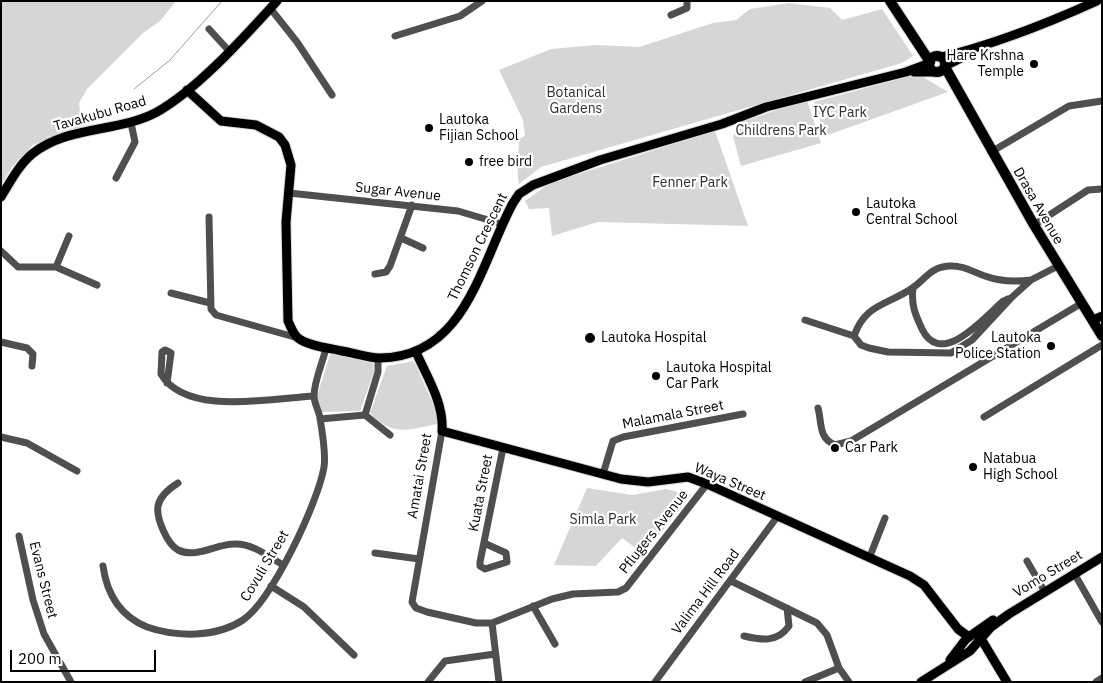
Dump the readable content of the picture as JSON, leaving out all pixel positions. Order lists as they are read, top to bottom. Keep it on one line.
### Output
{"streets":{"highway":["Drasa Avenue"],"main road":["Tavakubu Road","Thomson Crescent","Amatai Street","Waya Street","Vomo Street"],"street":["Sugar Avenue","Malamala Street","Kuata Street","Pflugers Avenue","Covuli Street","Evans Street","Valima Hill Road"]},"crossings":[["Sugar Avenue","Thomson Crescent"],["Drasa Avenue","Thomson Crescent"],["Thomson Crescent","Amatai Street"],["Thomson Crescent","Covuli Street"],["Malamala Street","Waya Street"],["Amatai Street","Waya Street"],["Amatai Street","Pflugers Avenue"],["Waya Street","Kuata Street"],["Waya Street","Pflugers Avenue"],["Waya Street","Vomo Street"],["Waya Street","Valima Hill Road"]],"parks":["Botanical Gardens","IYC Park","Childrens Park","Fenner Park","Simla Park"],"places":["Hare Krshna Temple","Lautoka Fijian School","free bird","Lautoka Central School","Lautoka Hospital","Lautoka Police Station","Lautoka Hospital Car Park","Car Park","Natabua High School"],"scale_bar":"200 m"}
